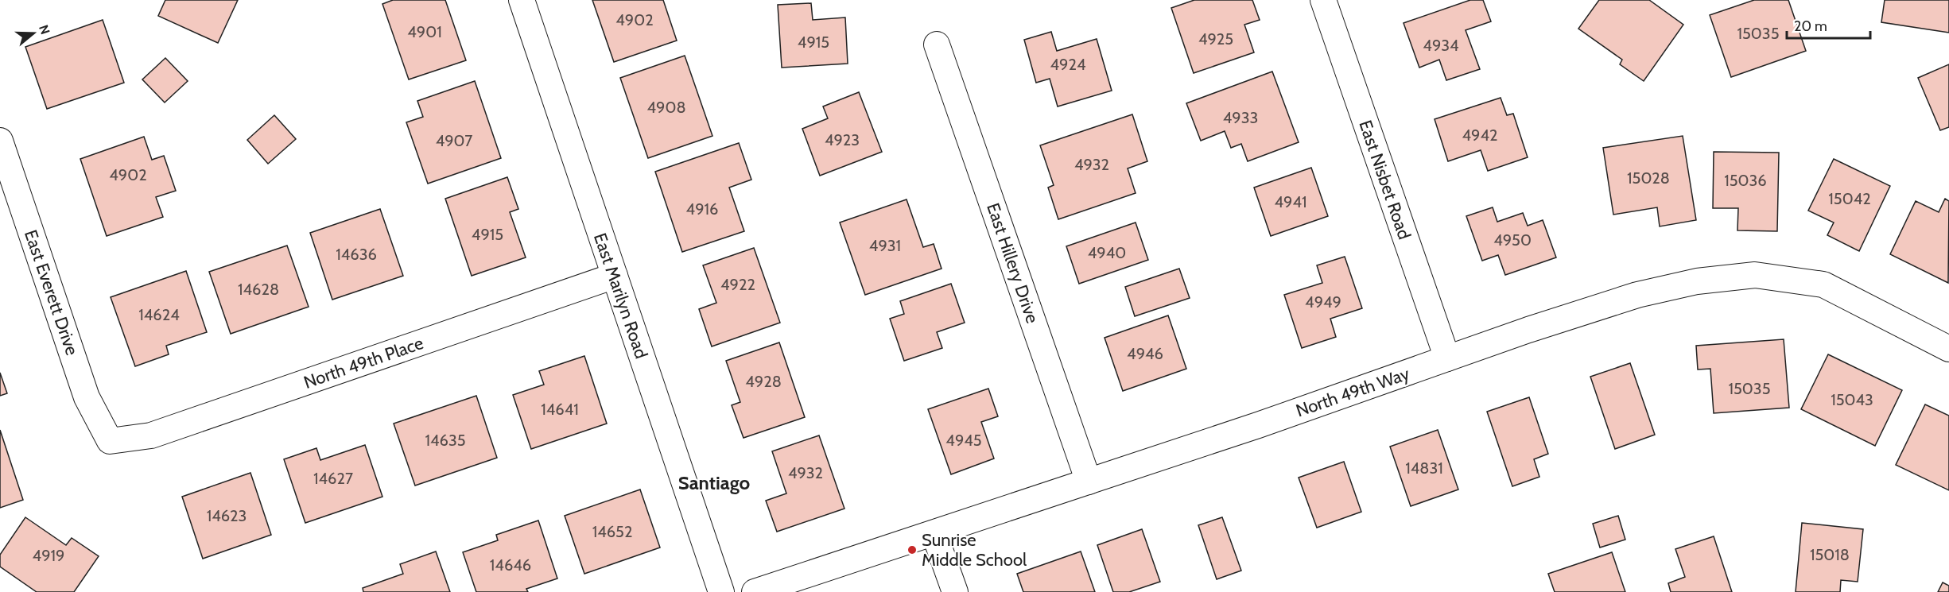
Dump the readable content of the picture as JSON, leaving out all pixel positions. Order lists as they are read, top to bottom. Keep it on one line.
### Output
{"streets":{"street":["East Nisbet Road","East Hillery Drive","East Everett Drive","East Marilyn Road","North 49th Place","North 49th Way"]},"crossings":[["East Nisbet Road","North 49th Way"],["East Hillery Drive","North 49th Way"],["East Everett Drive","North 49th Place"],["East Marilyn Road","North 49th Place"]],"districts":["Santiago"],"places":["Sunrise Middle School"],"house_numbers":["4902","4901","15035","4925","4915","4934","4924","4908","4933","4942","4923","4907","4932","4902","15028","15036","15042","4941","4916","4915","4950","4931","4940","14636","4922","14628","4949","14624","4946","4928","15035","15043","14641","14635","4945","14831","4932","14627","14623","14652","15018","4919","14646"],"scale_bar":"20 m","north":"right"}
